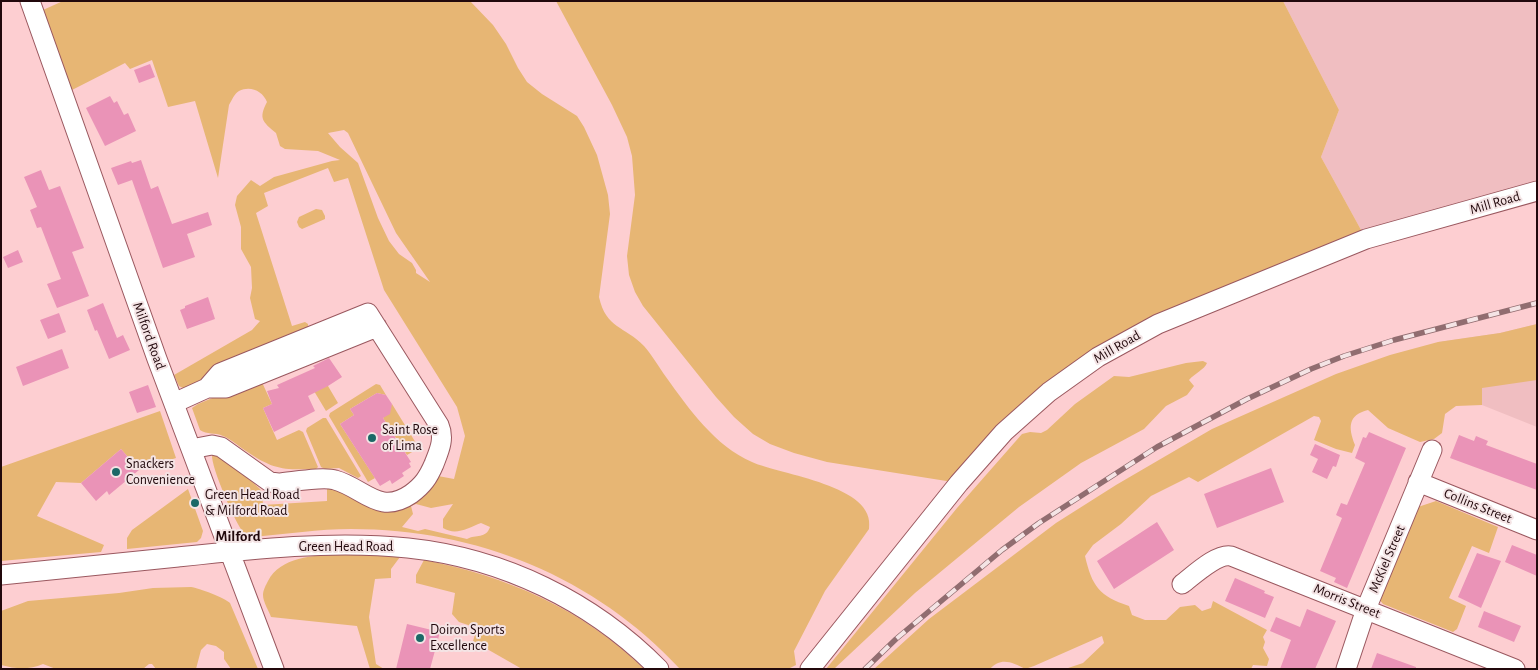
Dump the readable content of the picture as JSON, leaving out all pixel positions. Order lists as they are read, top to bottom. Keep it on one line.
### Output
{"streets":{"street":["Mill Road","Milford Road","Collins Street","Green Head Road","McKiel Street","Morris Street"]},"crossings":[["Milford Road","Green Head Road"],["Collins Street","McKiel Street"],["McKiel Street","Morris Street"]],"districts":["Milford"],"places":["Saint Rose of Lima","Snackers Convenience","Green Head Road & Milford Road","Doiron Sports Excellence"]}
